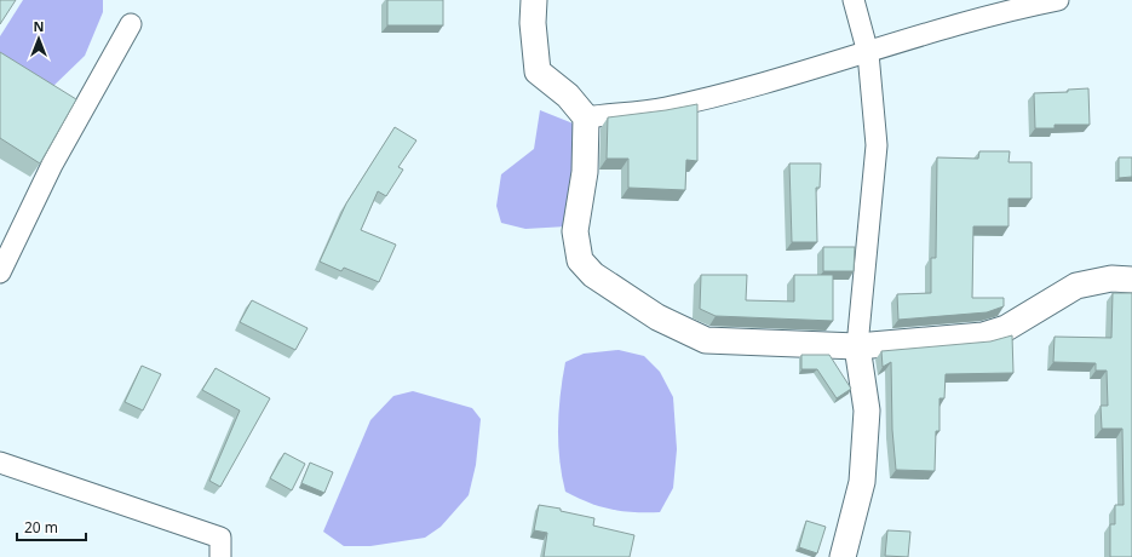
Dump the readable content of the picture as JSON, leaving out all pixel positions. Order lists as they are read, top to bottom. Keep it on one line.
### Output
{"scale_bar":"20 m","north":"top"}
